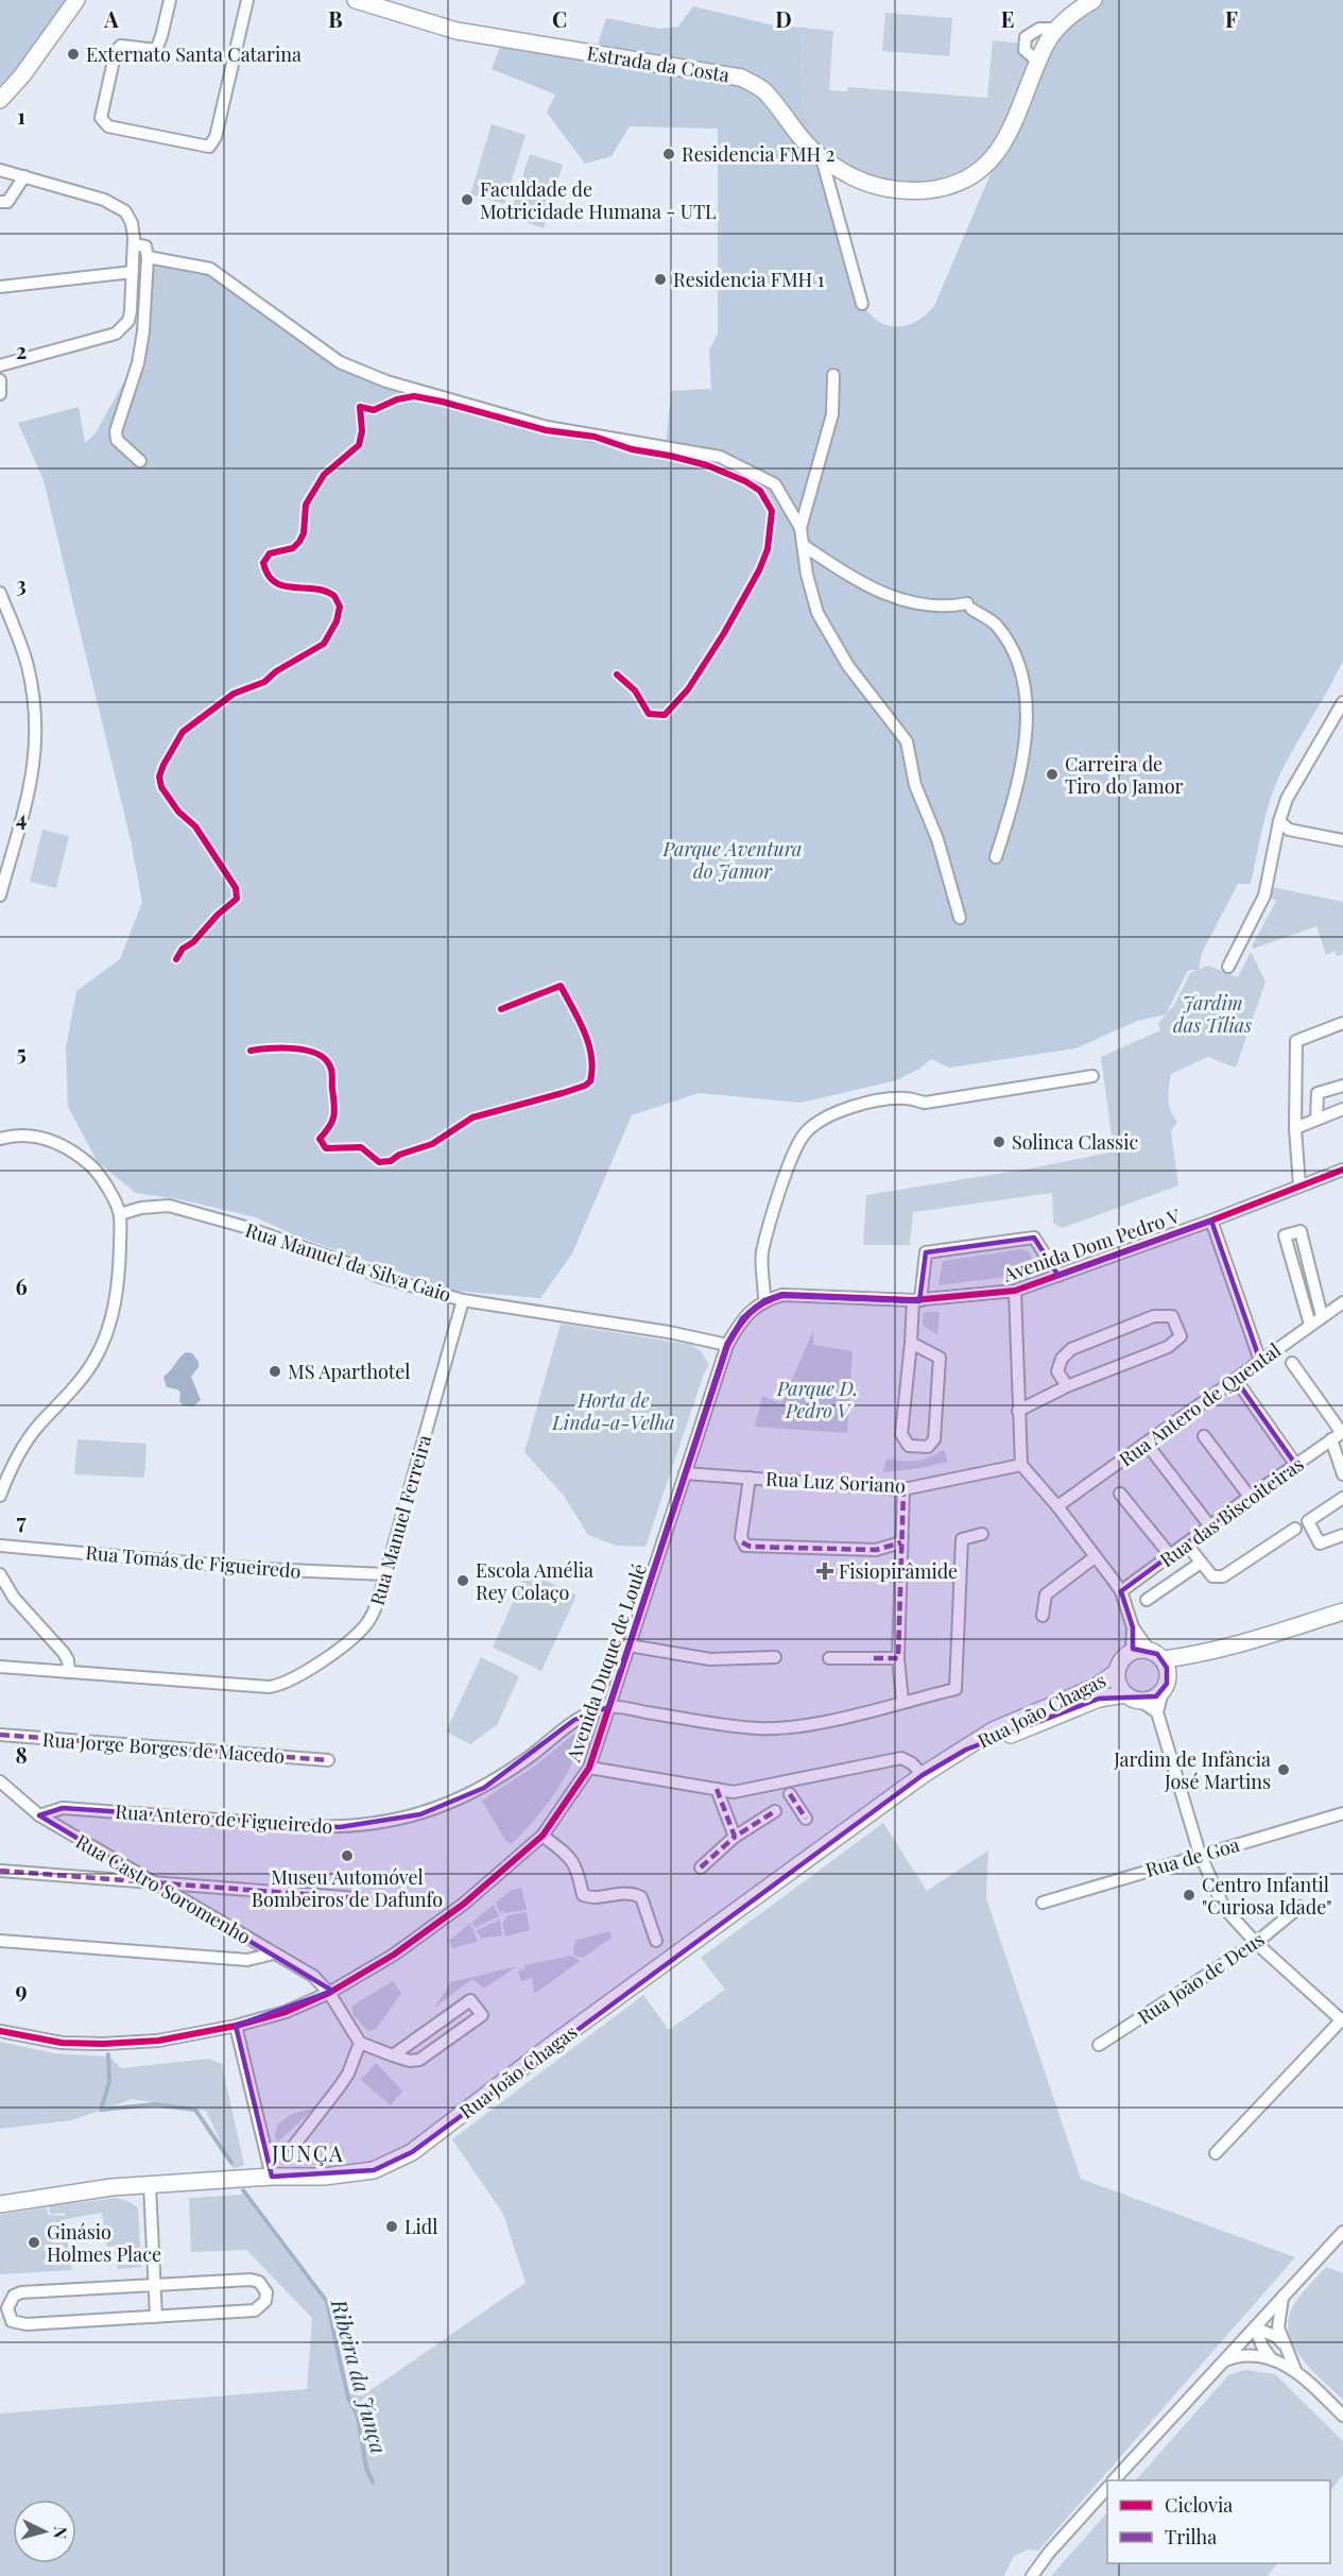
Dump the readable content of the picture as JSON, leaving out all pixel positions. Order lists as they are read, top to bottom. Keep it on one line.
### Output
{"streets":{"street":["Estrada da Costa","Avenida Dom Pedro V","Rua Manuel da Silva Gaio","Rua Antero de Quental","Rua Luz Soriano","Rua das Biscoiteiras","Rua Manuel Ferreira","Rua Tomás de Figueiredo","Avenida Duque de Loulé","Rua João Chagas","Rua Jorge Borges de Macedo","Rua Antero de Figueiredo","Rua de Goa","Rua Castro Soromenho","Rua João de Deus"]},"crossings":[["Avenida Dom Pedro V","Avenida Duque de Loulé"],["Rua Manuel da Silva Gaio","Rua Manuel Ferreira"],["Rua Manuel da Silva Gaio","Avenida Duque de Loulé"],["Rua Luz Soriano","Avenida Duque de Loulé"],["Rua Manuel Ferreira","Rua Tomás de Figueiredo"],["Avenida Duque de Loulé","Rua Antero de Figueiredo"],["Avenida Duque de Loulé","Rua Castro Soromenho"],["Rua Antero de Figueiredo","Rua Castro Soromenho"]],"districts":["JUNÇA"],"water":["Ribeira da Junça"],"parks":["Parque Aventura do Jamor","Jardim das Tílias","Parque D. Pedro V","Horta de Linda-a-Velha"],"places":{"other":["Externato Santa Catarina","Residencia FMH 2","Faculdade de Motricidade Humana - UTL","Residencia FMH 1","Carreira de Tiro do Jamor","Solinca Classic","MS Aparthotel","Escola Amélia Rey Colaço","Jardim de Infância José Martins","Museu Automóvel Bombeiros de Dafunfo","Centro Infantil \"Curiosa Idade\"","Lidl","Ginásio Holmes Place"],"health":["Fisiopirâmide"]},"legend":["Ciclovia","Trilha"],"north":"right","grid":{"columns":["A","B","C","D","E","F"],"rows":["1","2","3","4","5","6","7","8","9"]}}
